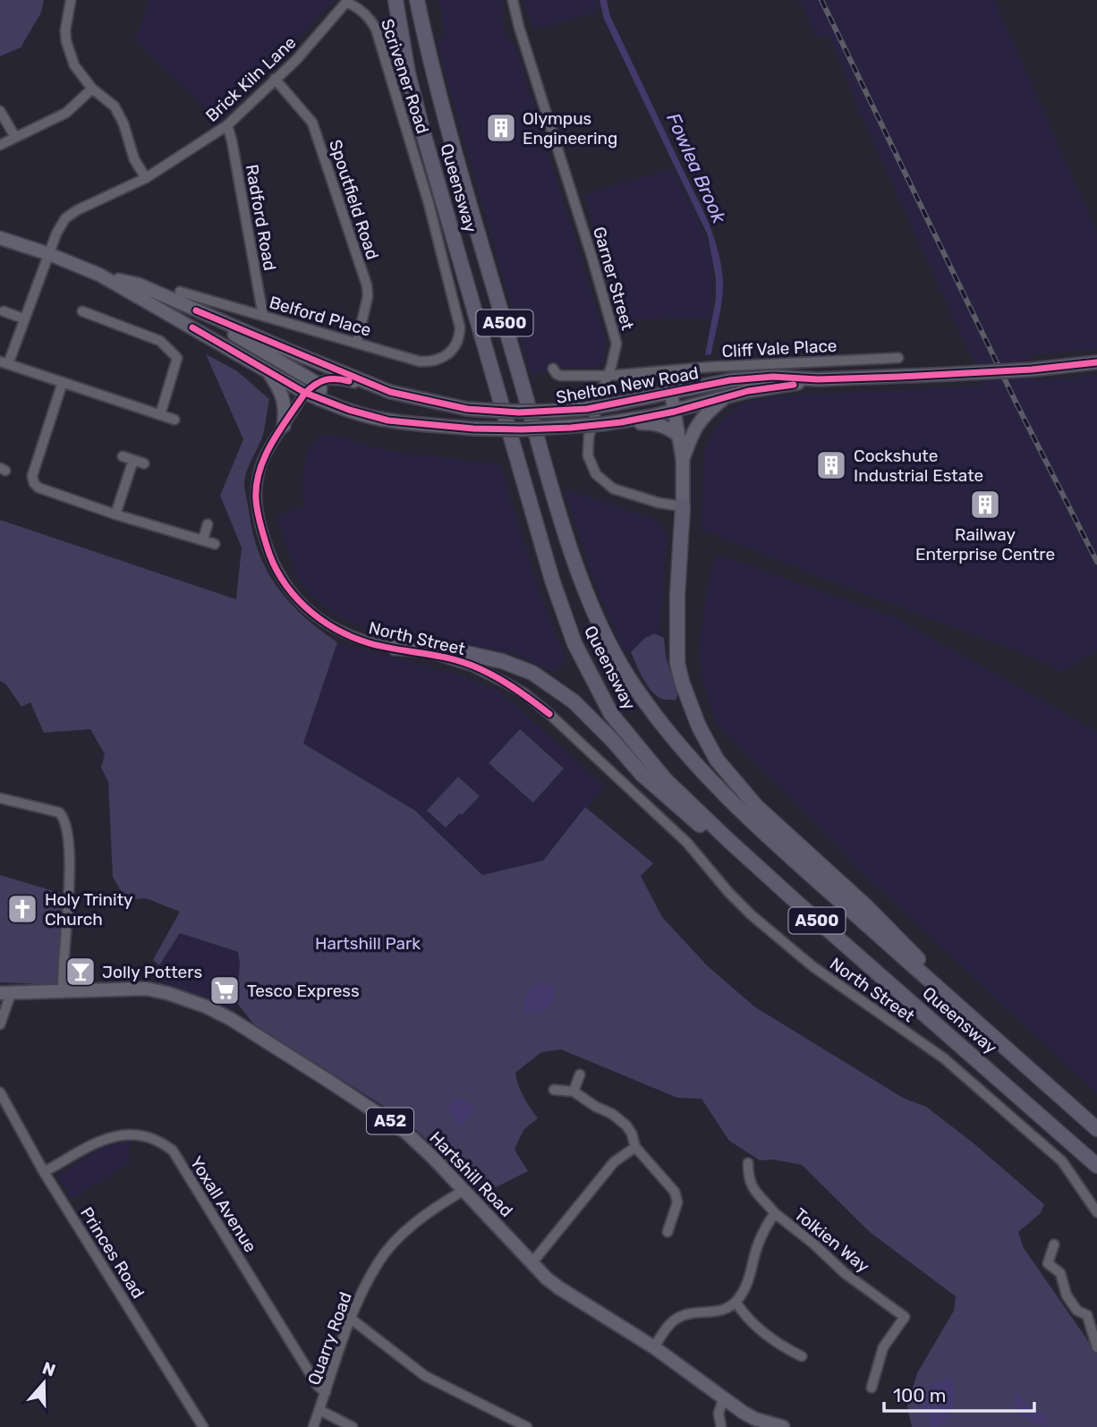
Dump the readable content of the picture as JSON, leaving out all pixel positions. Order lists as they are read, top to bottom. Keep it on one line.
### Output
{"streets":{"highway":["Queensway","A500"],"main road":["Shelton New Road","A52","Hartshill Road"],"street":["Scrivener Road","Brick Kiln Lane","Spoutfield Road","Radford Road","Garner Street","Belford Place","Cliff Vale Place","North Street","Yoxall Avenue","Tolkien Way","Princes Road","Quarry Road"]},"crossings":[["Scrivener Road","Brick Kiln Lane"],["Scrivener Road","Belford Place"],["Brick Kiln Lane","Spoutfield Road"],["Brick Kiln Lane","Radford Road"],["Brick Kiln Lane","Shelton New Road"],["Spoutfield Road","Belford Place"],["Radford Road","Belford Place"],["Garner Street","Cliff Vale Place"],["Shelton New Road","North Street"],["Hartshill Road","Quarry Road"],["Yoxall Avenue","Princes Road"],["Yoxall Avenue","Quarry Road"]],"water":["Fowlea Brook"],"parks":["Hartshill Park"],"places":{"building":["Olympus Engineering","Cockshute Industrial Estate","Railway Enterprise Centre"],"church":["Holy Trinity Church"],"bar":["Jolly Potters"],"supermarket":["Tesco Express"]},"scale_bar":"100 m","north":"top"}
